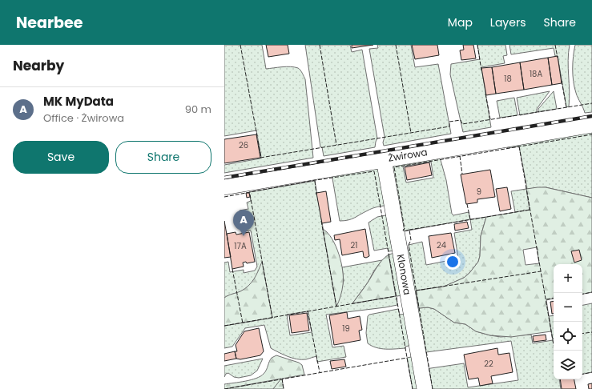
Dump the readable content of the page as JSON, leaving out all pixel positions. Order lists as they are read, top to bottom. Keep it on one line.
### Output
{"streets":{"street":["Żwirowa","Klonowa"]},"crossings":[["Żwirowa","Klonowa"]],"house_numbers":["18A","18","26","9","21","24","17A","19","22"],"page":{"header":"Nearbee","nav":["Map","Layers","Share"],"heading":"Nearby","list":[{"mark":"A","name":"MK MyData","note":"Office · Żwirowa","value":"90 m"}],"buttons":["Save","Share"],"pins":"A","map_buttons":["+","−"]}}
